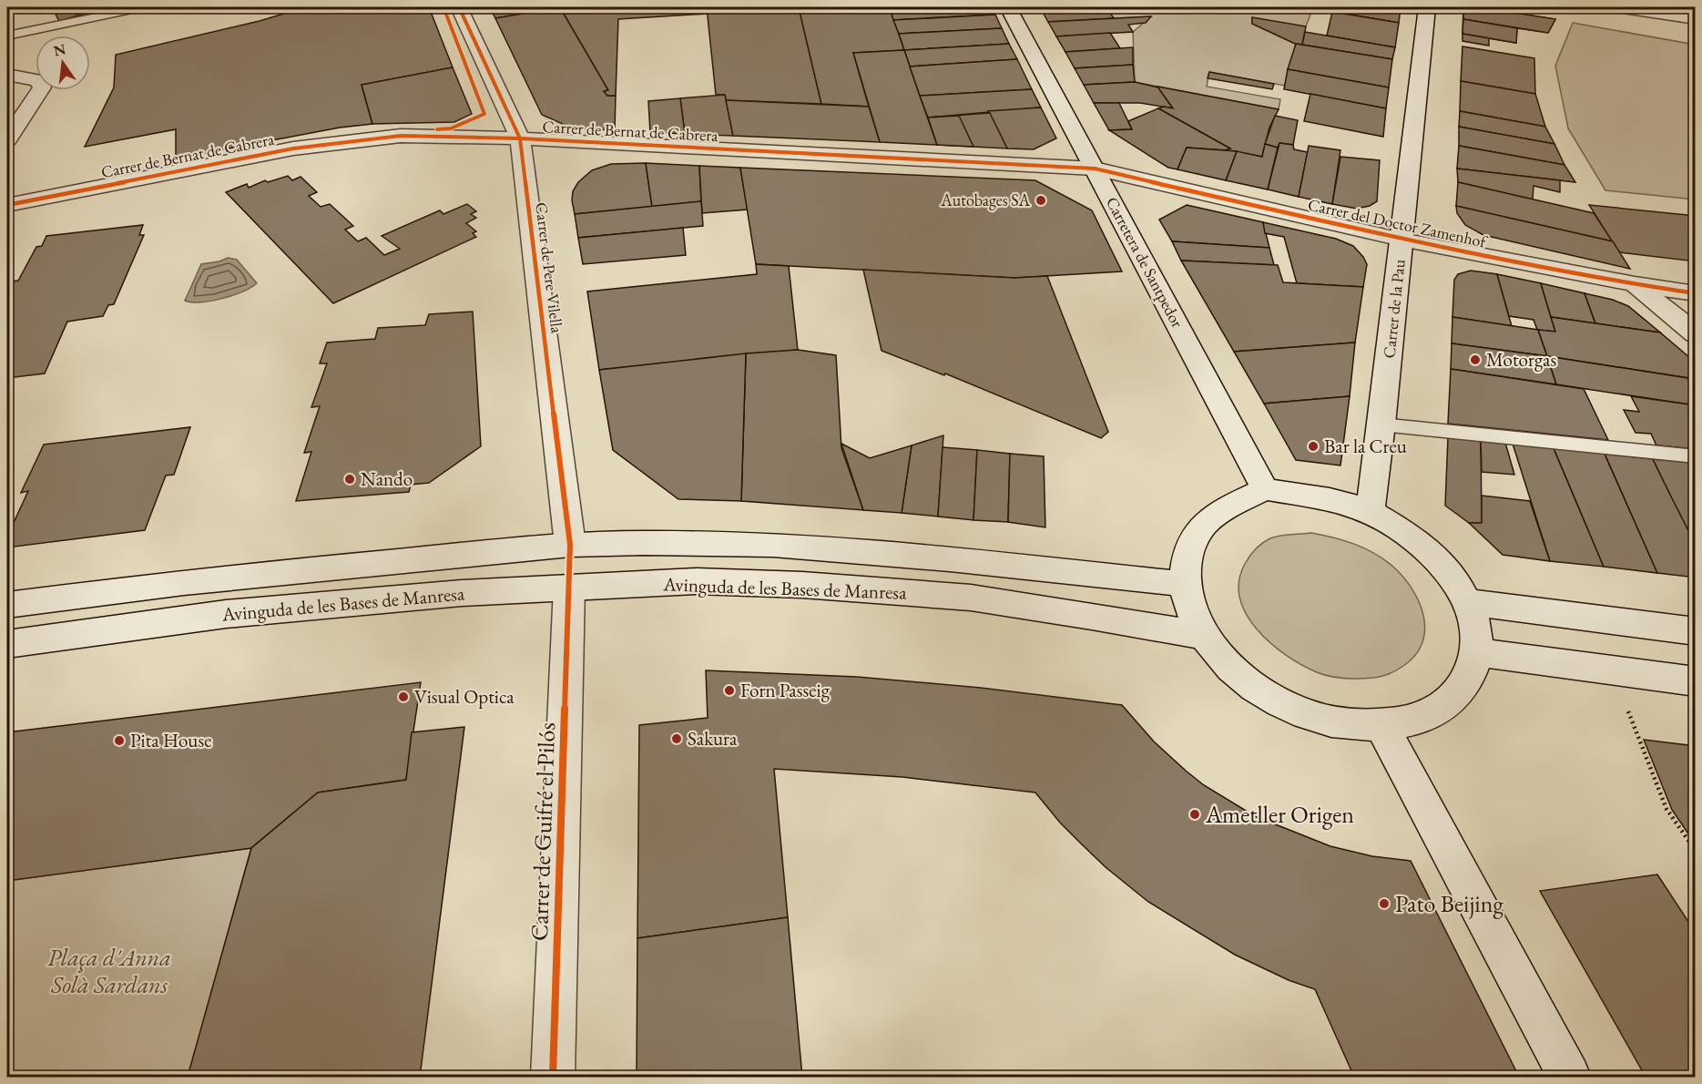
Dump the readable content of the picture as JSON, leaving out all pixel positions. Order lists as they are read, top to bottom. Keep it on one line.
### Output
{"streets":{"street":["Carrer de Bernat de Cabrera","Carrer del Doctor Zamenhof","Carretera de Santpedor","Carrer de Pere Vilella","Carrer de la Pau","Avinguda de les Bases de Manresa","Carrer de Guifré el Pilós"]},"crossings":[["Carrer de Bernat de Cabrera","Carrer del Doctor Zamenhof"],["Carrer de Bernat de Cabrera","Carretera de Santpedor"],["Carrer de Bernat de Cabrera","Carrer de Pere Vilella"],["Carrer del Doctor Zamenhof","Carretera de Santpedor"],["Carrer del Doctor Zamenhof","Carrer de la Pau"],["Carrer de Pere Vilella","Avinguda de les Bases de Manresa"],["Carrer de Pere Vilella","Carrer de Guifré el Pilós"],["Avinguda de les Bases de Manresa","Carrer de Guifré el Pilós"]],"parks":["Plaça d'Anna Solà Sardans"],"places":["Autobages SA","Motorgas","Bar la Creu","Nando","Forn Passeig","Visual Optica","Sakura","Pita House","Ametller Origen","Pato Beijing"],"north":"top"}
